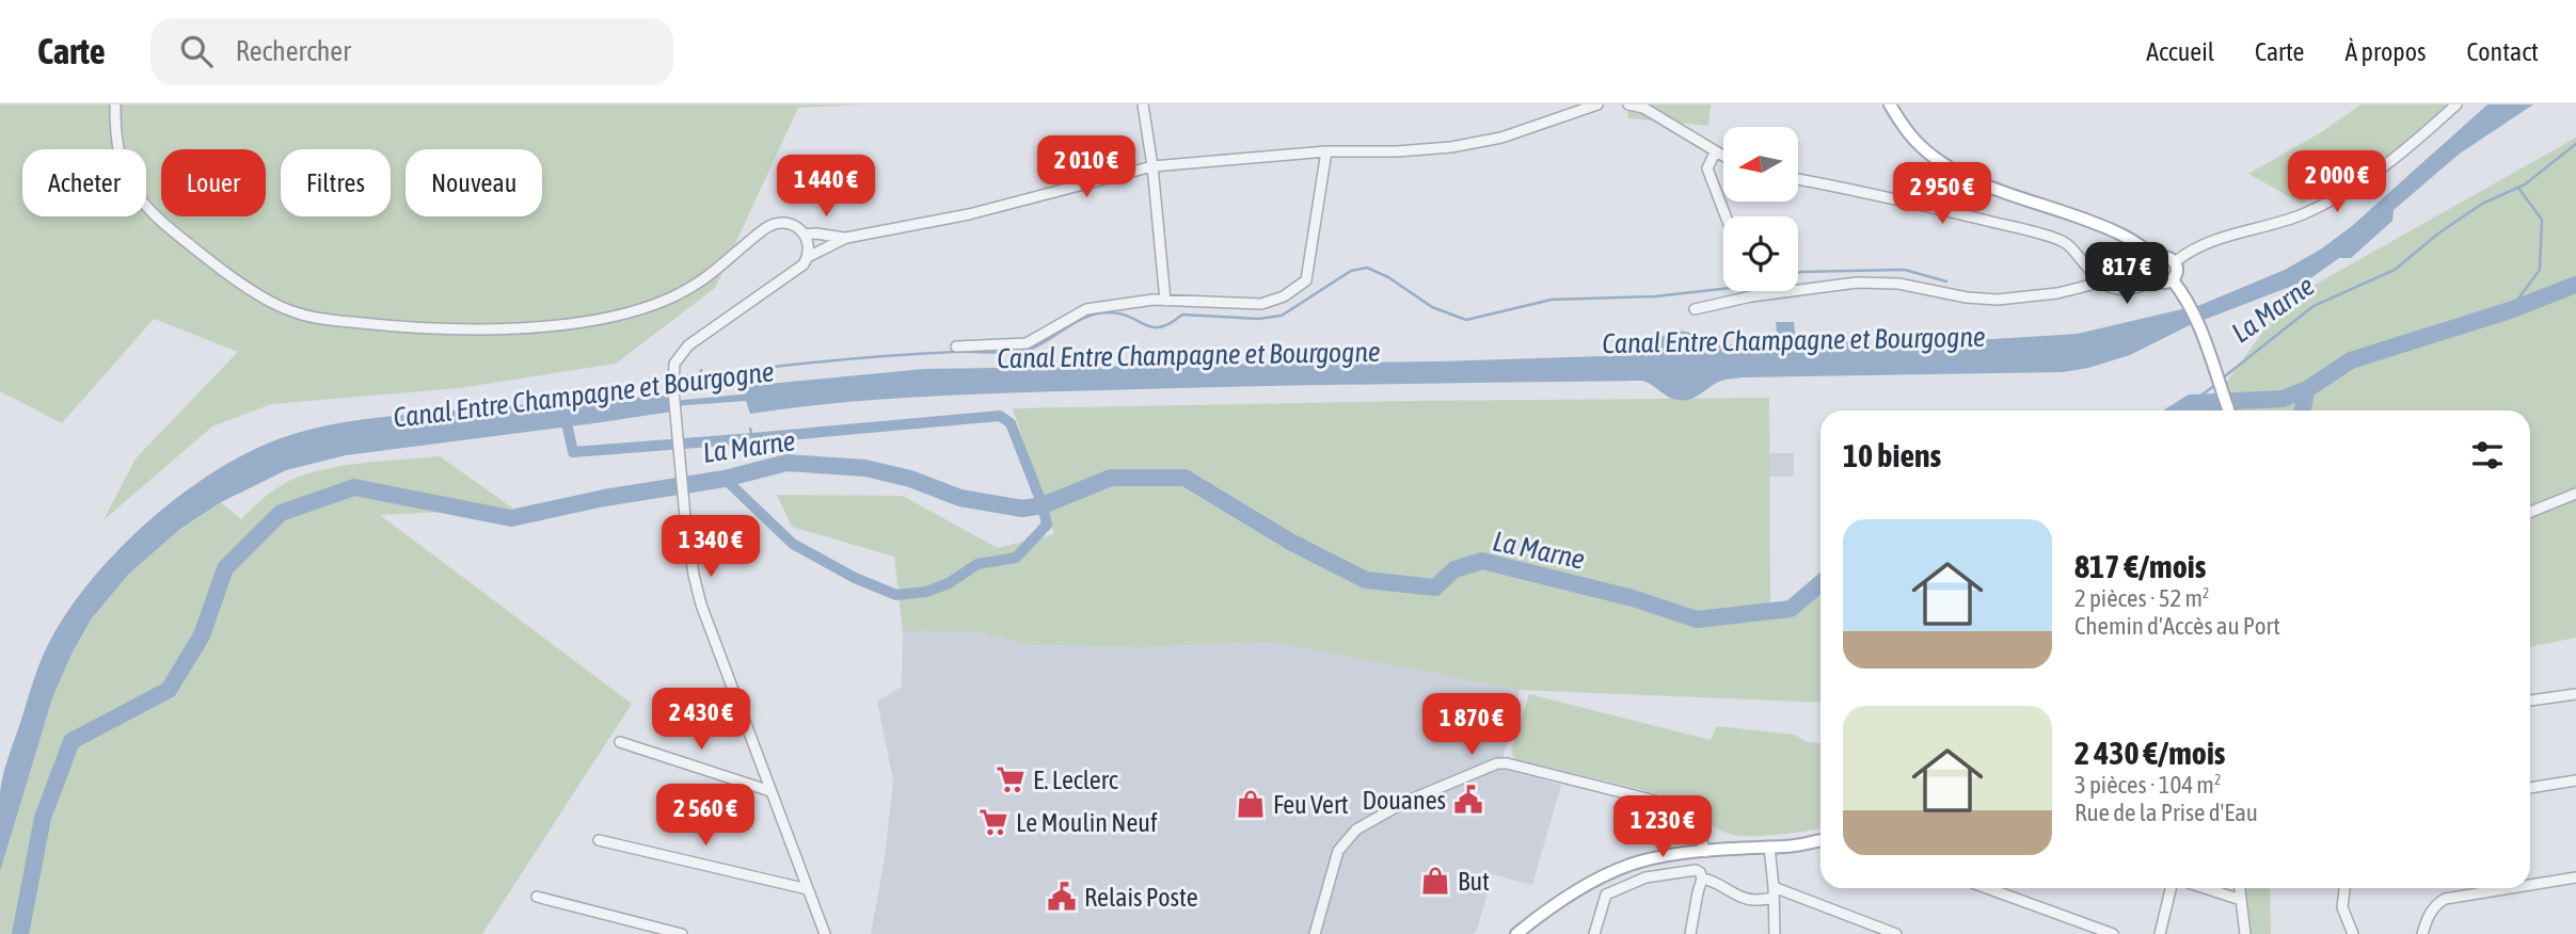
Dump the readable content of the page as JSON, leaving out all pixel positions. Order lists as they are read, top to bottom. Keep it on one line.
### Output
{"water":["La Marne","Canal Entre Champagne et Bourgogne"],"places":{"supermarket":["E. Leclerc","Le Moulin Neuf"],"public building":["Douanes","Relais Poste"],"shop":["Feu Vert","But"]},"north":"left","page":{"header":"Carte","search":"Rechercher","nav":["Accueil","Carte","À propos","Contact"],"price":["2 010 €","2 000 €","1 440 €","2 950 €","817 €","1 340 €","2 430 €","1 870 €","2 560 €","1 230 €"],"chip":["Acheter","Louer","Filtres","Nouveau"],"heading":"10 biens","list":[{"name":"817 €/mois","note":"2 pièces · 52 m² · Chemin d'Accès au Port"},{"name":"2 430 €/mois","note":"3 pièces · 104 m² · Rue de la Prise d'Eau"}]}}
